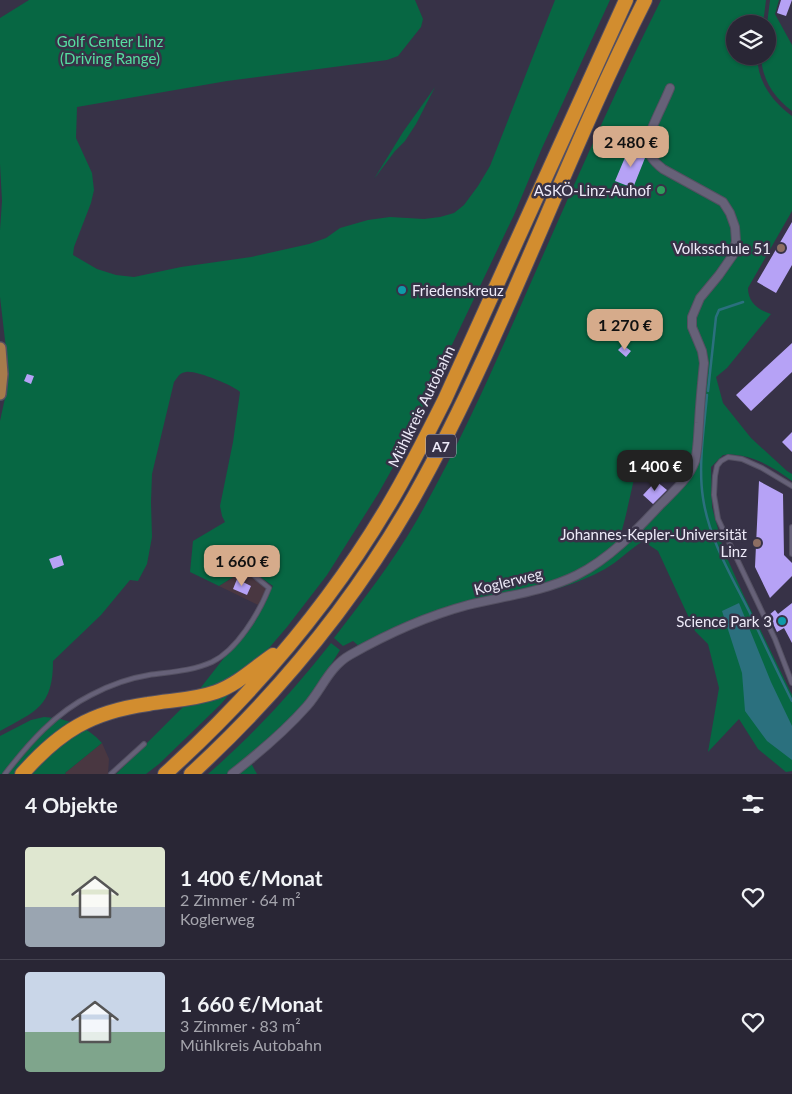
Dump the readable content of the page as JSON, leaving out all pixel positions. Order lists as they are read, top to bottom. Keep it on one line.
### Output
{"streets":{"highway":["Mühlkreis Autobahn","A7"],"street":["Koglerweg"]},"parks":["Golf Center Linz (Driving Range)"],"places":["ASKÖ-Linz-Auhof","Volksschule 51","Friedenskreuz","Johannes-Kepler-Universität Linz","Science Park 3"],"page":{"price":["2 480 €","1 270 €","1 400 €","1 660 €"],"heading":"4 Objekte","list":[{"name":"1 400 €/Monat","note":"2 Zimmer · 64 m² · Koglerweg"},{"name":"1 660 €/Monat","note":"3 Zimmer · 83 m² · Mühlkreis Autobahn"}]}}
